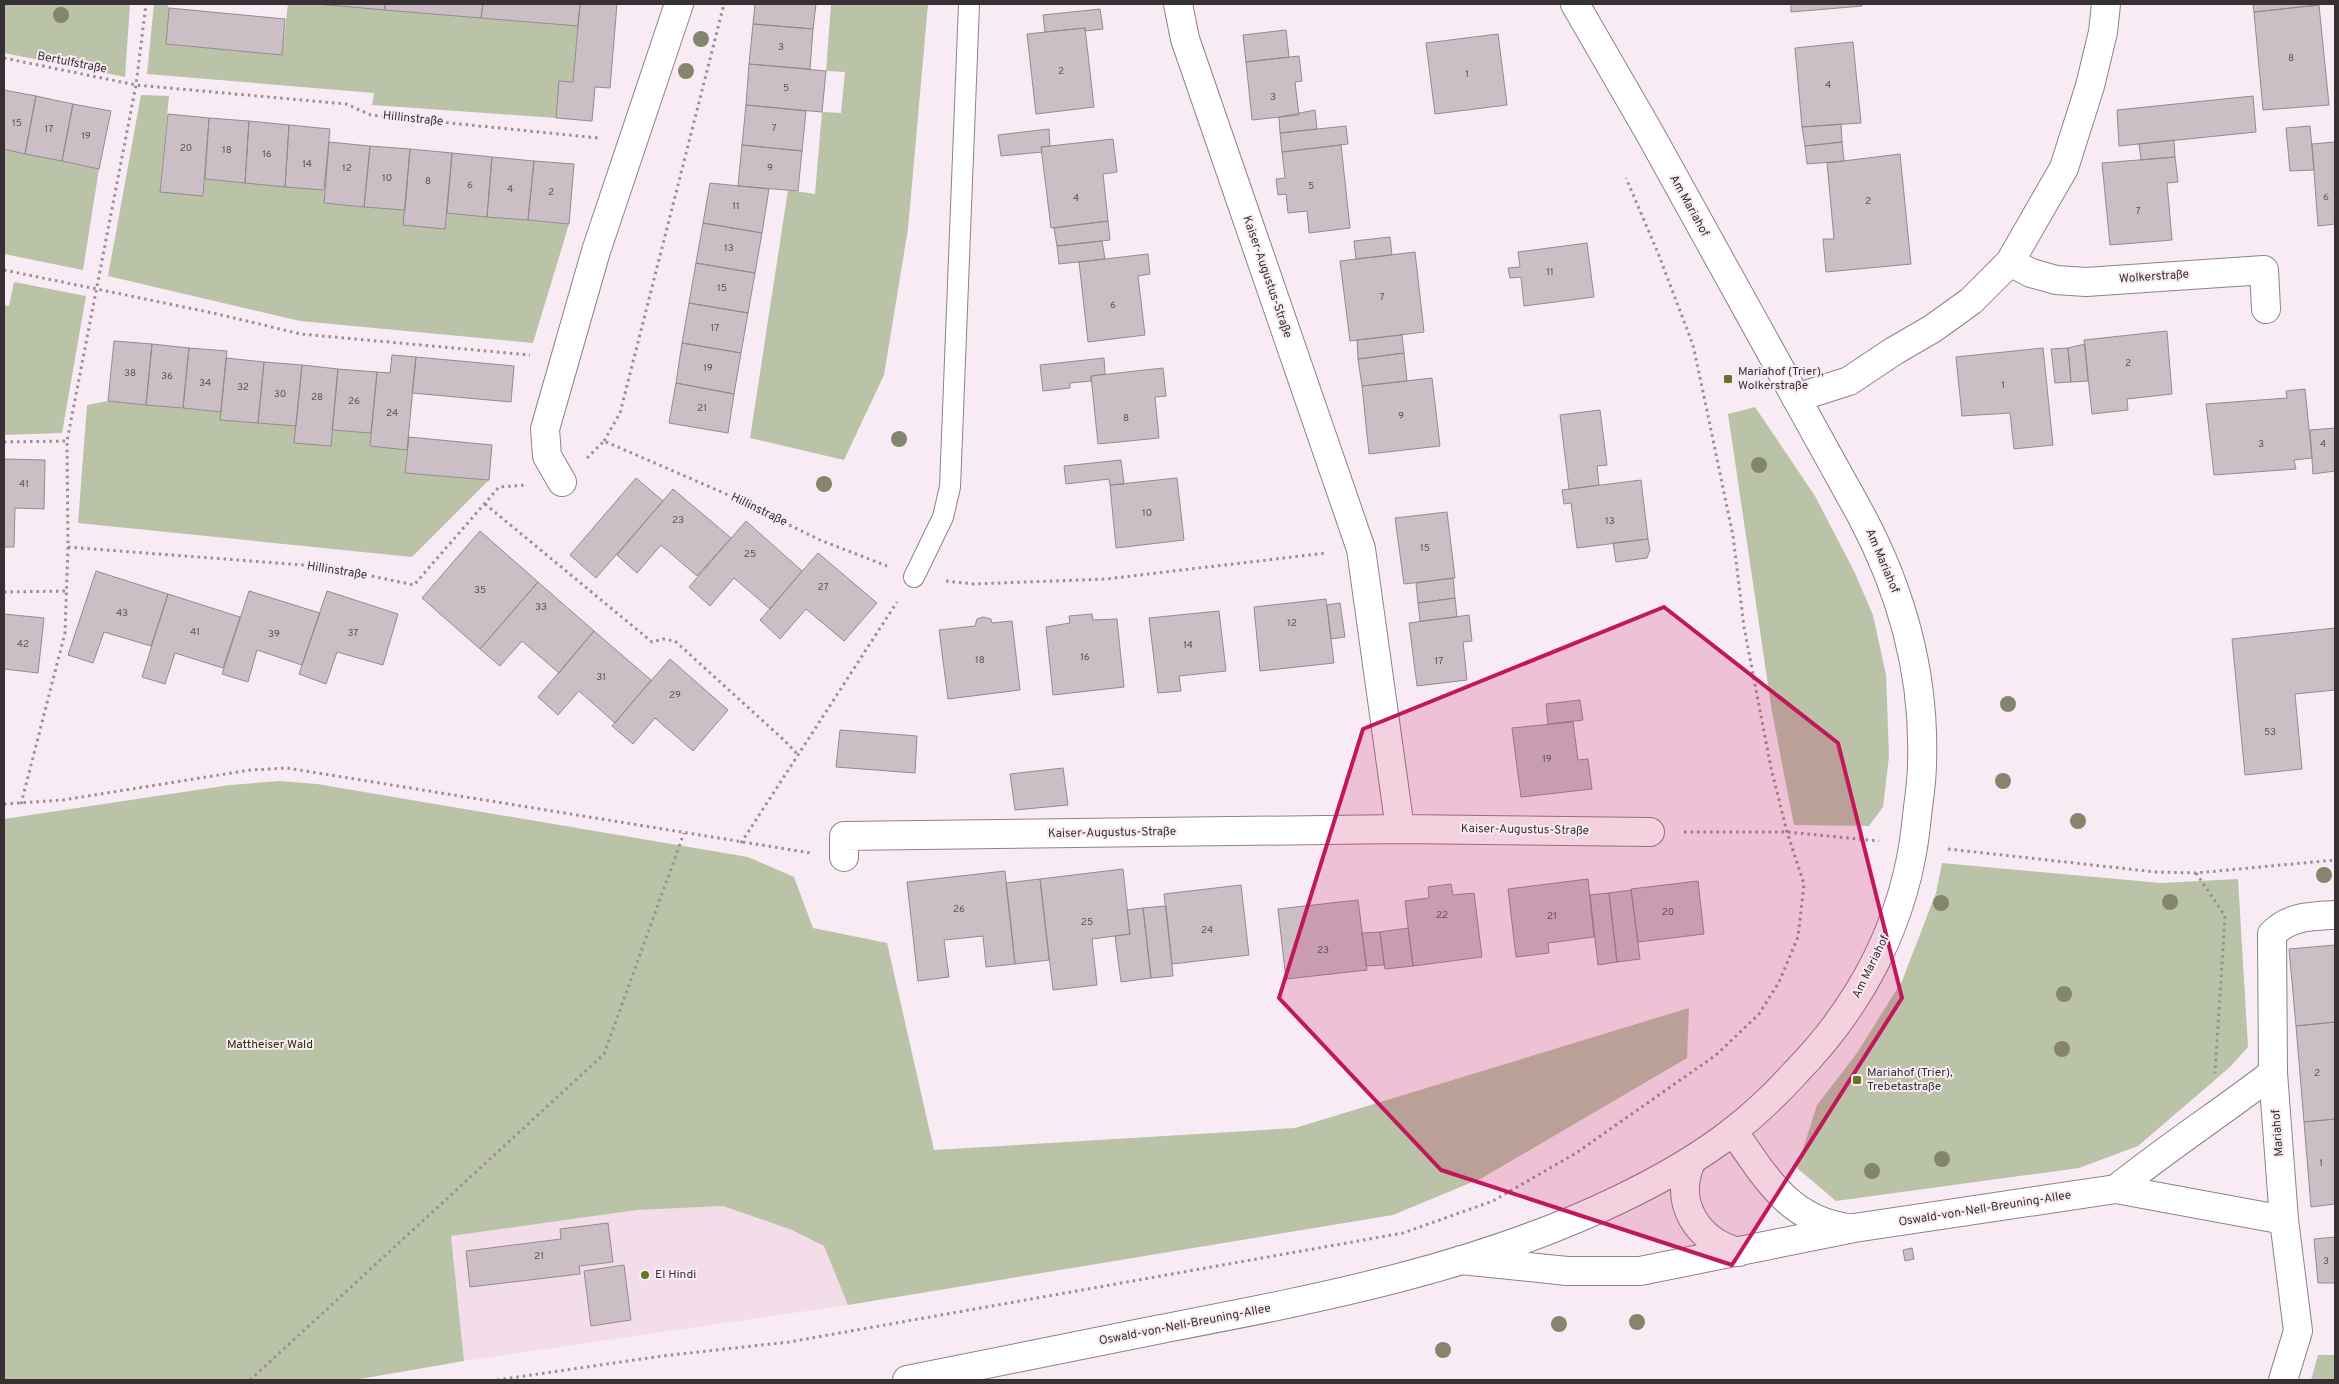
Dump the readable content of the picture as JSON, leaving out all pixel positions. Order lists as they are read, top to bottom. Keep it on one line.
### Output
{"streets":{"street":["Am Mariahof","Kaiser-Augustus-Straße","Wolkerstraße","Mariahof","Oswald-von-Nell-Breuning-Allee"],"path":["Bertulfstraße","Hillinstraße"]},"crossings":[["Bertulfstraße","Hillinstraße"],["Am Mariahof","Oswald-von-Nell-Breuning-Allee"],["Mariahof","Oswald-von-Nell-Breuning-Allee"]],"parks":["Mattheiser Wald"],"places":{"transit":["Mariahof (Trier), Wolkerstraße","Mariahof (Trier), Trebetastraße"],"other":["El Hindi"]},"house_numbers":["3","8","2","1","4","5","3","15","7","17","19","20","18","16","14","12","9","10","8","6","5","4","2","6","4","2","11","7","13","11","15","7","6","17","2","19","38","36","34","1","32","30","28","26","21","24","9","8","3","4","41","10","23","13","15","25","27","35","33","43","12","41","37","39","42","14","16","18","17","31","29","53","19","26","20","22","21","25","24","23","2","1","21","3"]}
